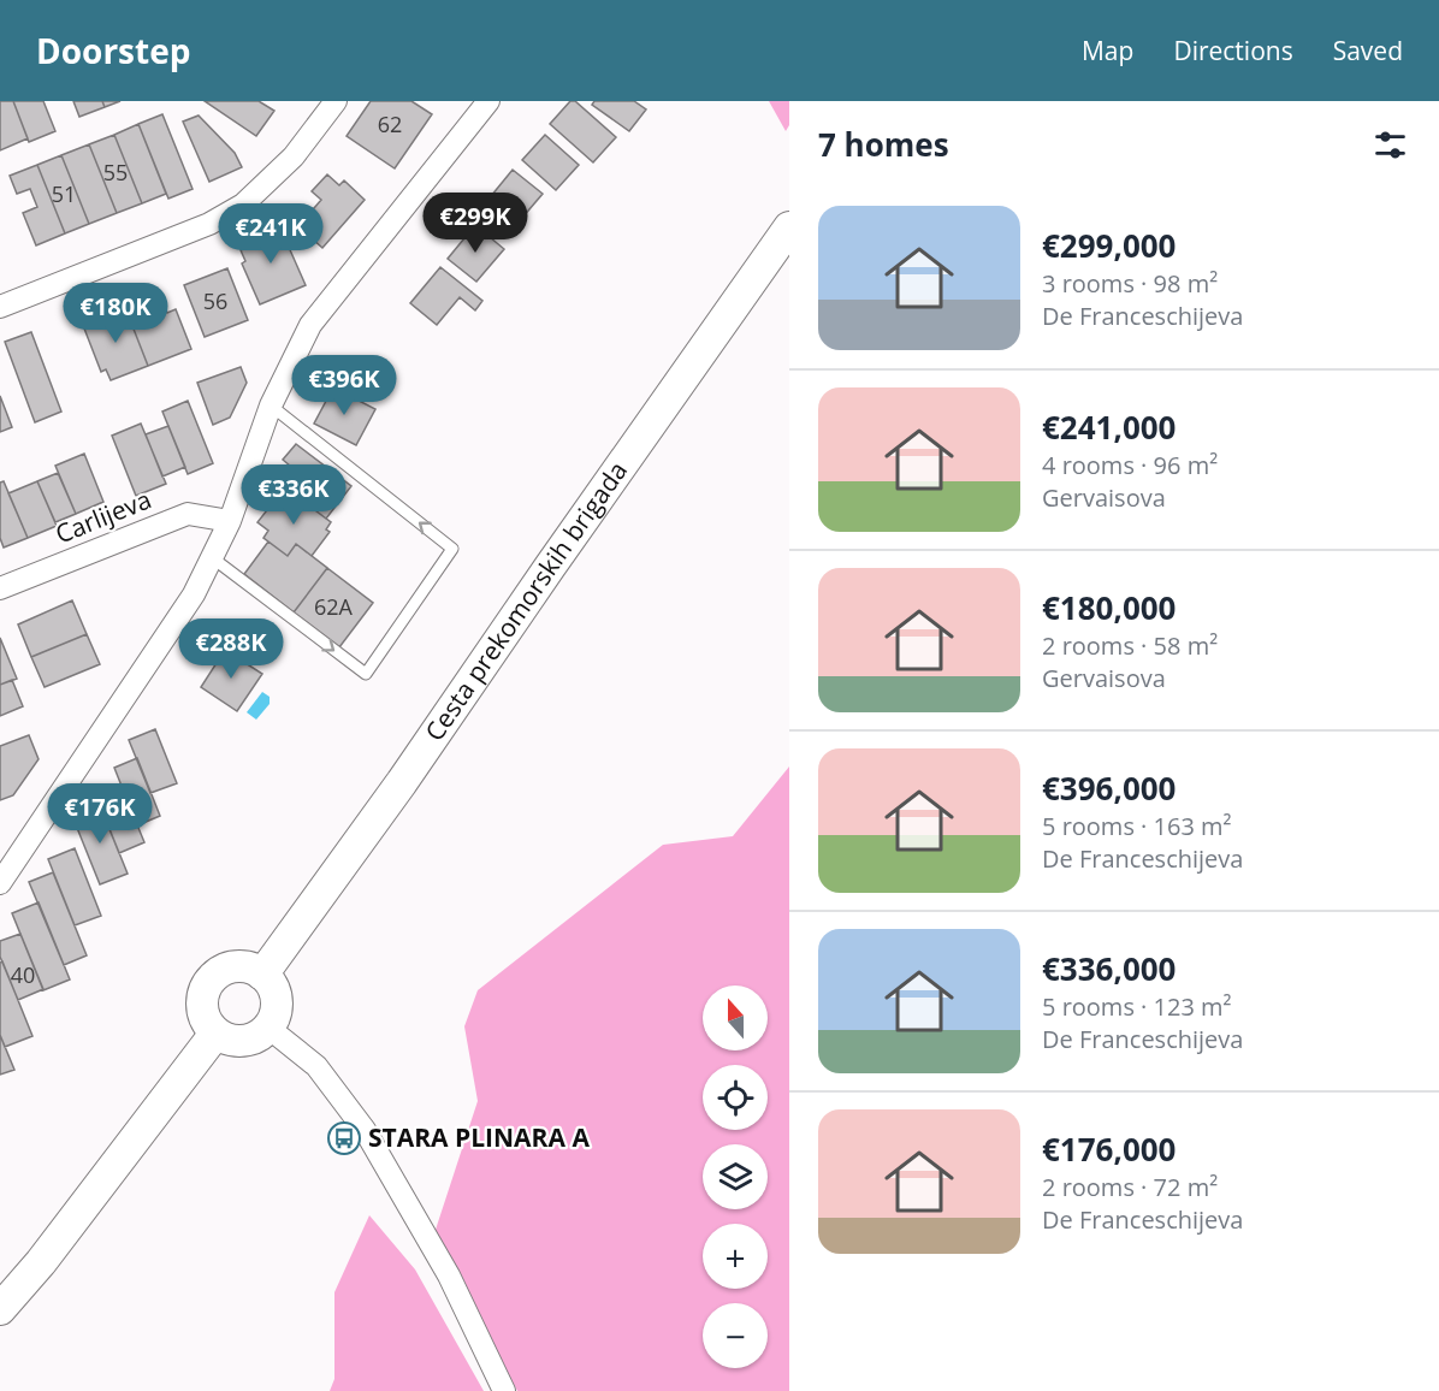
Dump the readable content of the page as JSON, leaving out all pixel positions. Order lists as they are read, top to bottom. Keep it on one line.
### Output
{"streets":{"main road":["Cesta prekomorskih brigada"],"street":["Carlijeva"]},"places":{"bus stop":["STARA PLINARA A"]},"house_numbers":["62","55","51","56","62A","40"],"north":"top","page":{"header":"Doorstep","nav":["Map","Directions","Saved"],"heading":"7 homes","list":[{"name":"€299,000","note":"3 rooms · 98 m² · De Franceschijeva"},{"name":"€241,000","note":"4 rooms · 96 m² · Gervaisova"},{"name":"€180,000","note":"2 rooms · 58 m² · Gervaisova"},{"name":"€396,000","note":"5 rooms · 163 m² · De Franceschijeva"},{"name":"€336,000","note":"5 rooms · 123 m² · De Franceschijeva"},{"name":"€176,000","note":"2 rooms · 72 m² · De Franceschijeva"}],"price":["€299K","€241K","€180K","€396K","€336K","€288K","€176K"],"map_buttons":["+","−"]}}
